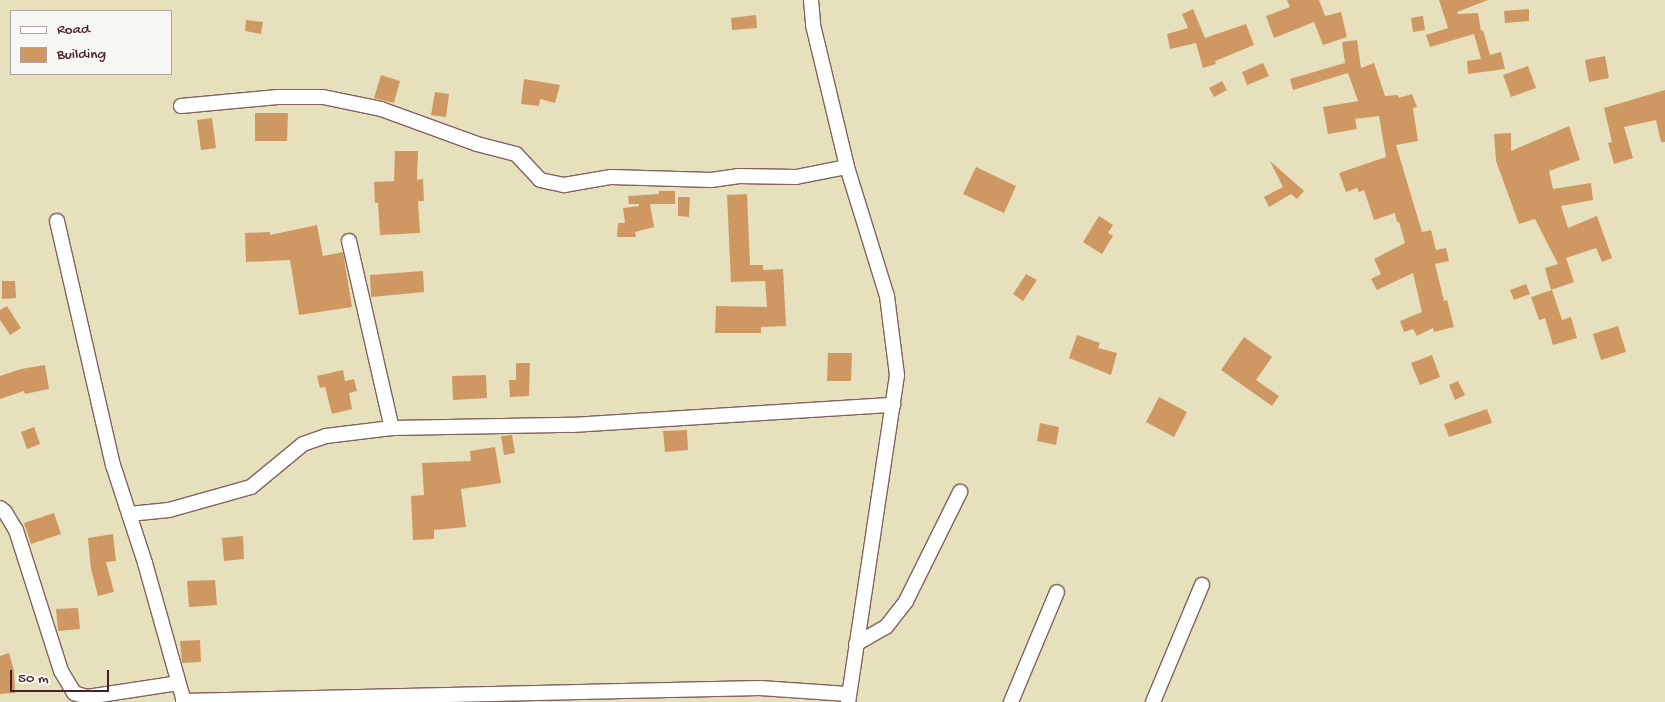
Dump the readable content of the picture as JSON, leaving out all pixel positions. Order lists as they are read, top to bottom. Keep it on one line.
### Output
{"legend":["Road","Building"],"scale_bar":"50 m"}
